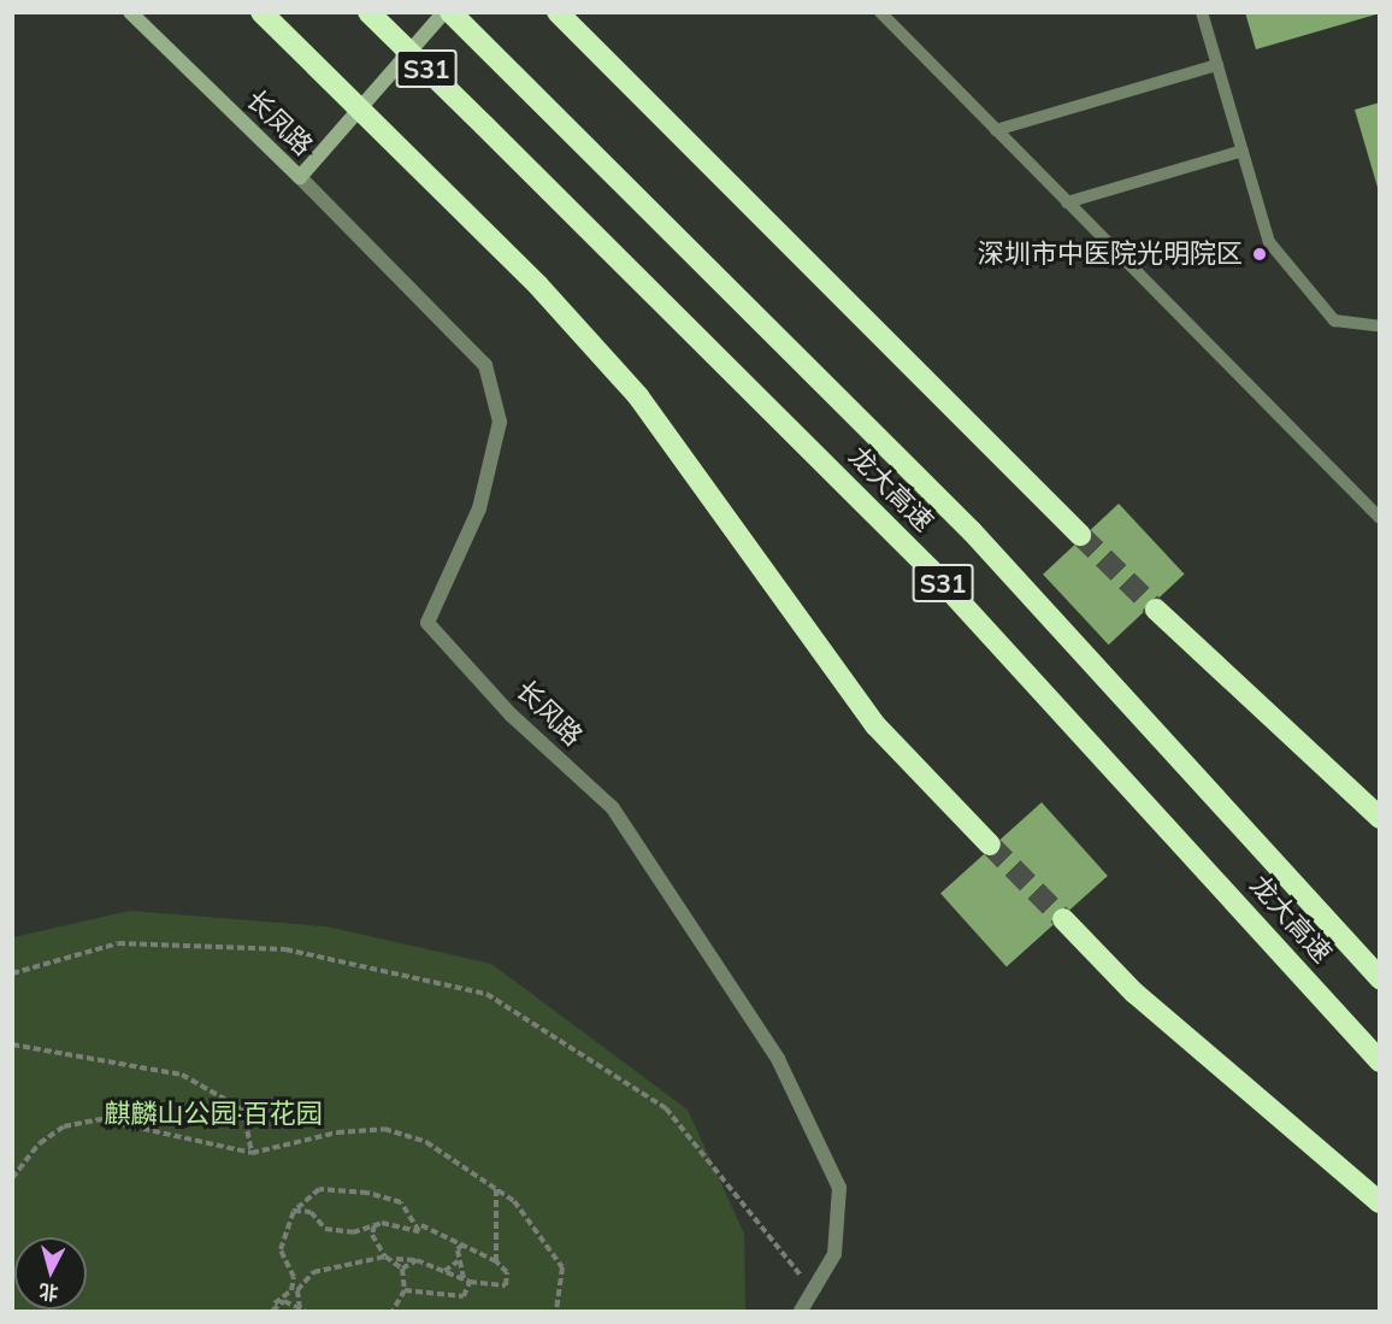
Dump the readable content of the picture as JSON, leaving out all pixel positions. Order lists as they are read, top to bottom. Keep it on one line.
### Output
{"streets":{"highway":["S31","龙大高速"],"main road":["长凤路"],"street":["长风路"]},"crossings":[["长凤路","长风路"]],"parks":["麒麟山公园·百花园"],"places":["深圳市中医院光明院区"],"north":"bottom"}
